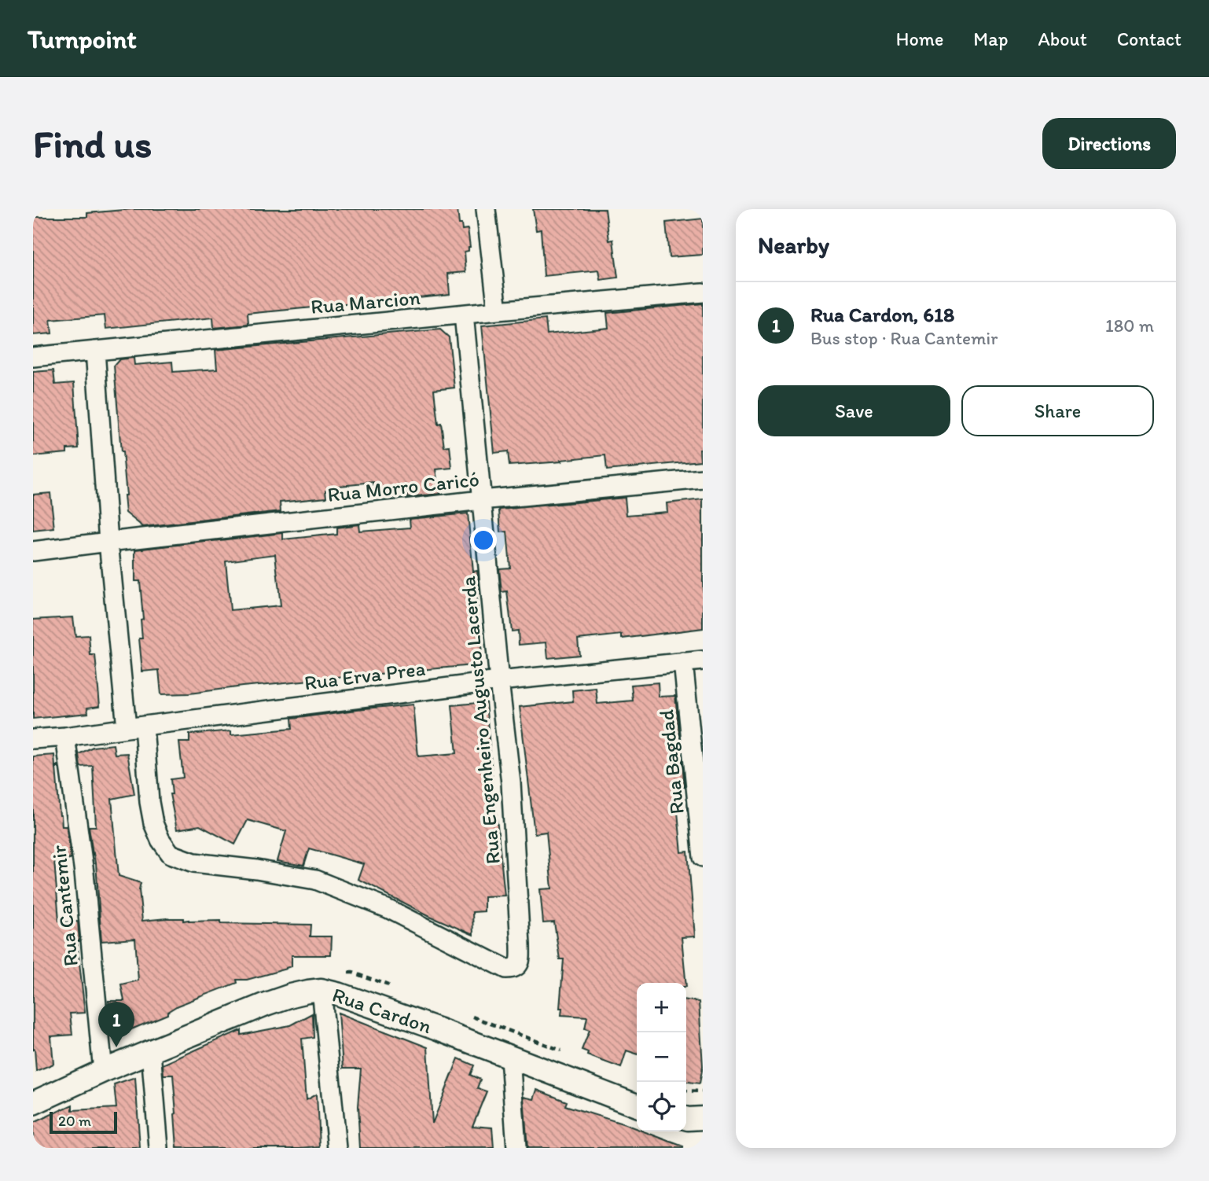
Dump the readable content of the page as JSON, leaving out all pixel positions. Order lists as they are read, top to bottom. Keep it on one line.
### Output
{"streets":{"street":["Rua Marcion","Rua Morro Caricó","Rua Erva Prea","Rua Engenheiro Augusto Lacerda","Rua Bagdad","Rua Cantemir","Rua Cardon"]},"crossings":[["Rua Marcion","Rua Engenheiro Augusto Lacerda"],["Rua Morro Caricó","Rua Engenheiro Augusto Lacerda"],["Rua Erva Prea","Rua Engenheiro Augusto Lacerda"],["Rua Erva Prea","Rua Bagdad"],["Rua Erva Prea","Rua Cantemir"],["Rua Cantemir","Rua Cardon"]],"scale_bar":"20 m","page":{"header":"Turnpoint","nav":["Home","Map","About","Contact"],"buttons":["Directions",["Save","Share"]],"title":"Find us","heading":"Nearby","list":[{"mark":"1","name":"Rua Cardon, 618","note":"Bus stop · Rua Cantemir","value":"180 m"}],"map_buttons":["+","−"],"pins":"1","scale":"20 m"}}
